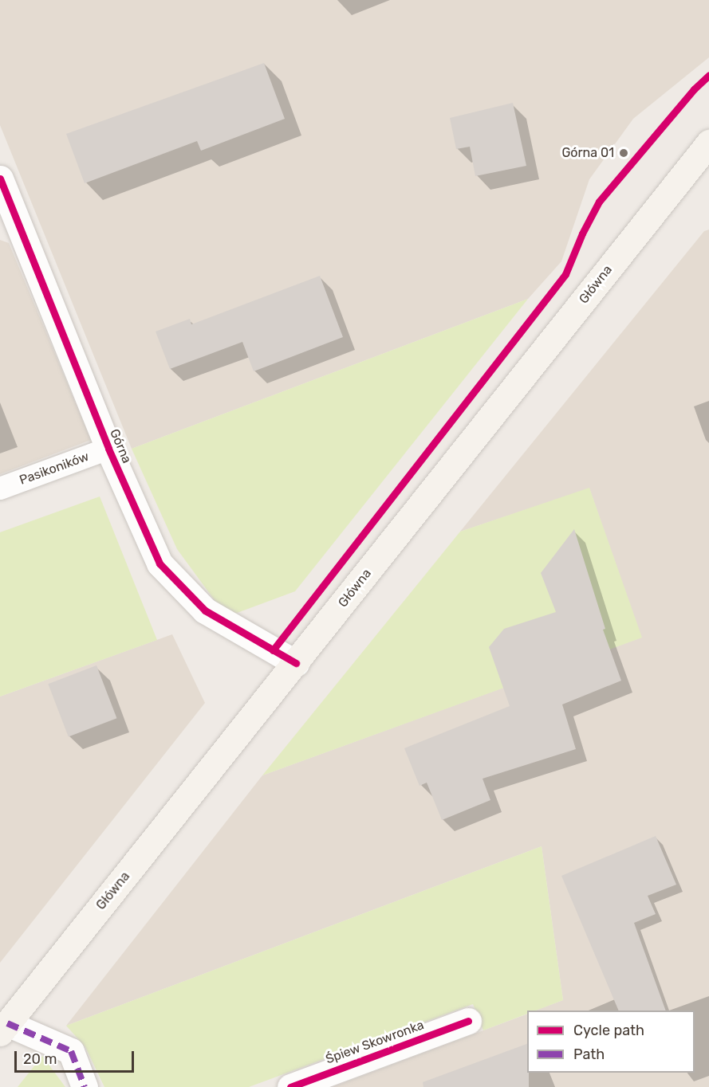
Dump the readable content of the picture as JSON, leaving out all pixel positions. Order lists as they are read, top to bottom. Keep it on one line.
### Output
{"streets":{"main road":["Główna"],"street":["Górna","Śpiew Skowronka"],"lane":["Pasikoników"]},"crossings":[["Główna","Górna"],["Górna","Pasikoników"]],"places":["Górna 01"],"legend":["Cycle path","Path"],"scale_bar":"20 m"}
